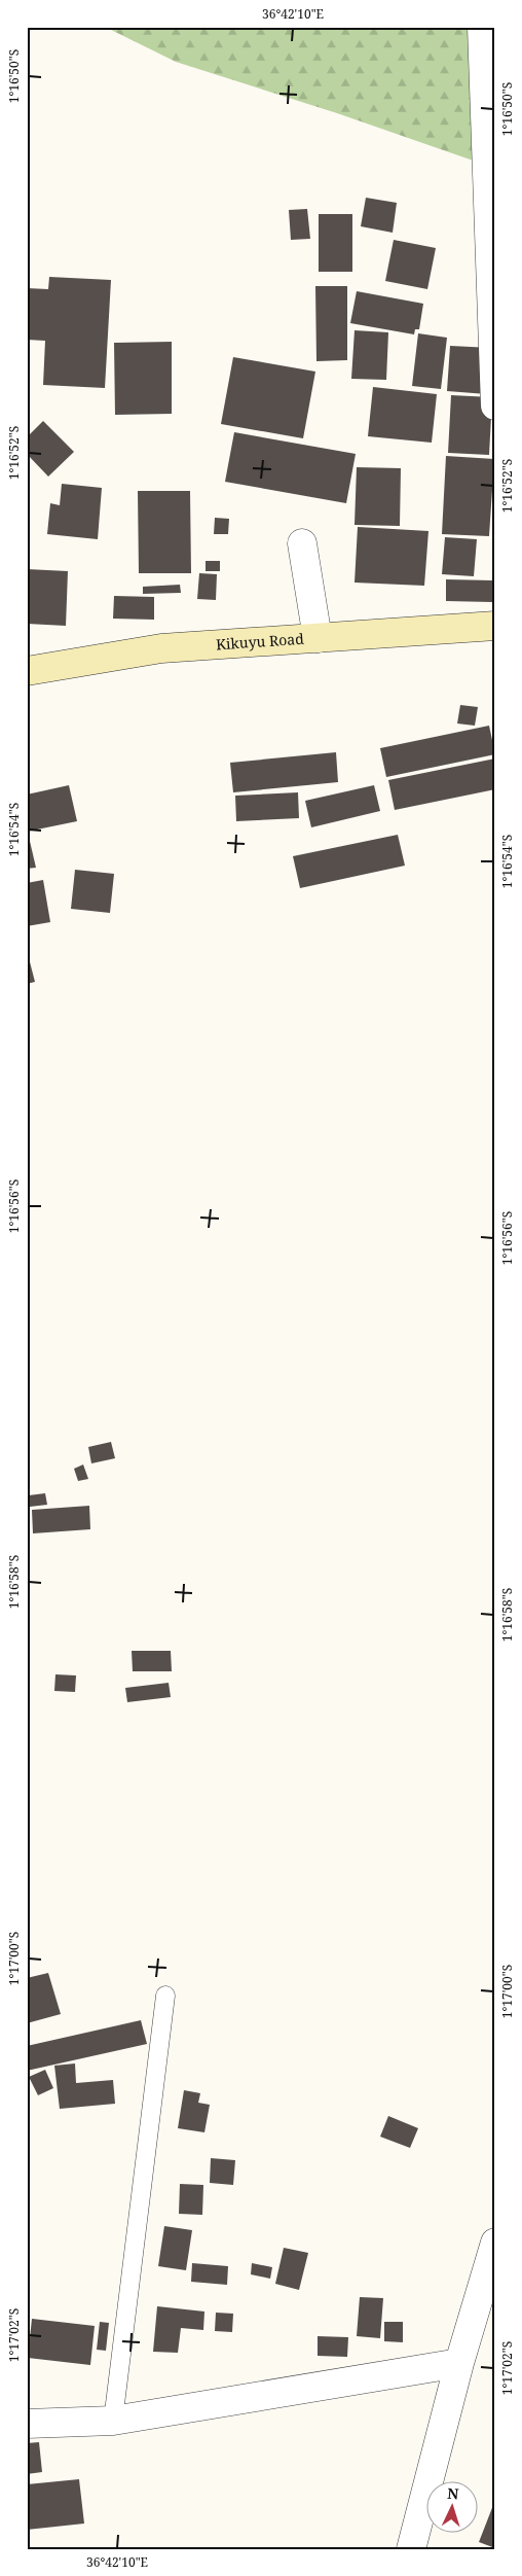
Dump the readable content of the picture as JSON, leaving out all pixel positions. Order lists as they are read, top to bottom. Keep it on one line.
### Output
{"streets":{"main road":["Kikuyu Road"]},"north":"top","coordinates":["36°42'10\"E","1°16'50\"S","1°16'52\"S","1°16'54\"S","1°16'56\"S","1°16'58\"S","1°17'00\"S","1°17'02\"S"]}
